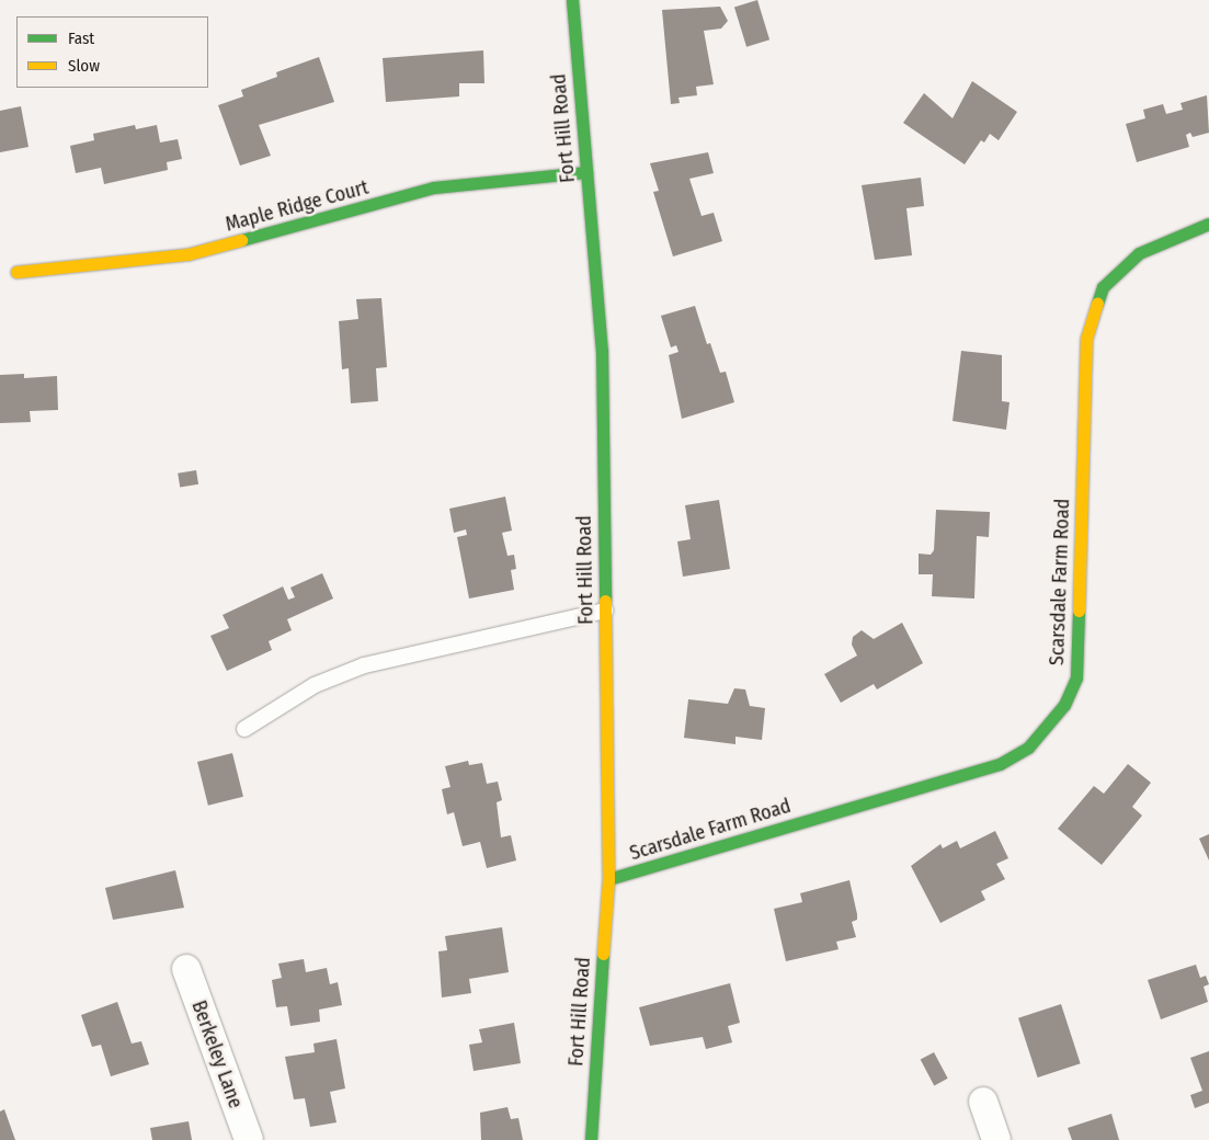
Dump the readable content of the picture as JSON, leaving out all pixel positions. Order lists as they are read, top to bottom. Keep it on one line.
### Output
{"streets":{"street":["Fort Hill Road","Maple Ridge Court","Scarsdale Farm Road","Berkeley Lane"]},"crossings":[["Fort Hill Road","Maple Ridge Court"],["Fort Hill Road","Scarsdale Farm Road"]],"legend":["Fast","Slow"]}
